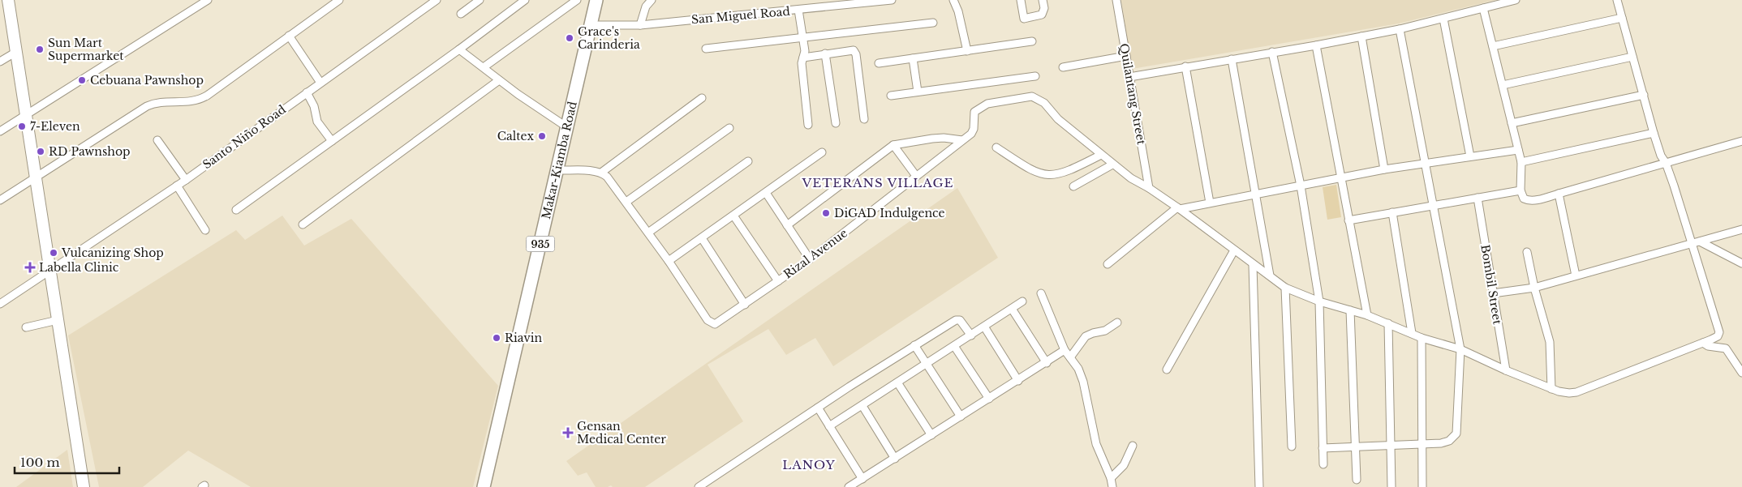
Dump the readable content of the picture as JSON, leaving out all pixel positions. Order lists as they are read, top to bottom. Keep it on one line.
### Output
{"streets":{"main road":["Makar-Kiamba Road","935"],"street":["San Miguel Road","Quilantang Street","Santo Niño Road","Rizal Avenue","Bombil Street"]},"crossings":[["San Miguel Road","Makar-Kiamba Road"]],"districts":["VETERANS VILLAGE","LANOY"],"places":{"other":["Grace's Carinderia","Sun Mart Supermarket","Cebuana Pawnshop","7-Eleven","Caltex","RD Pawnshop","DiGAD Indulgence","Vulcanizing Shop","Riavin"],"health":["Labella Clinic","Gensan Medical Center"]},"scale_bar":"100 m"}
